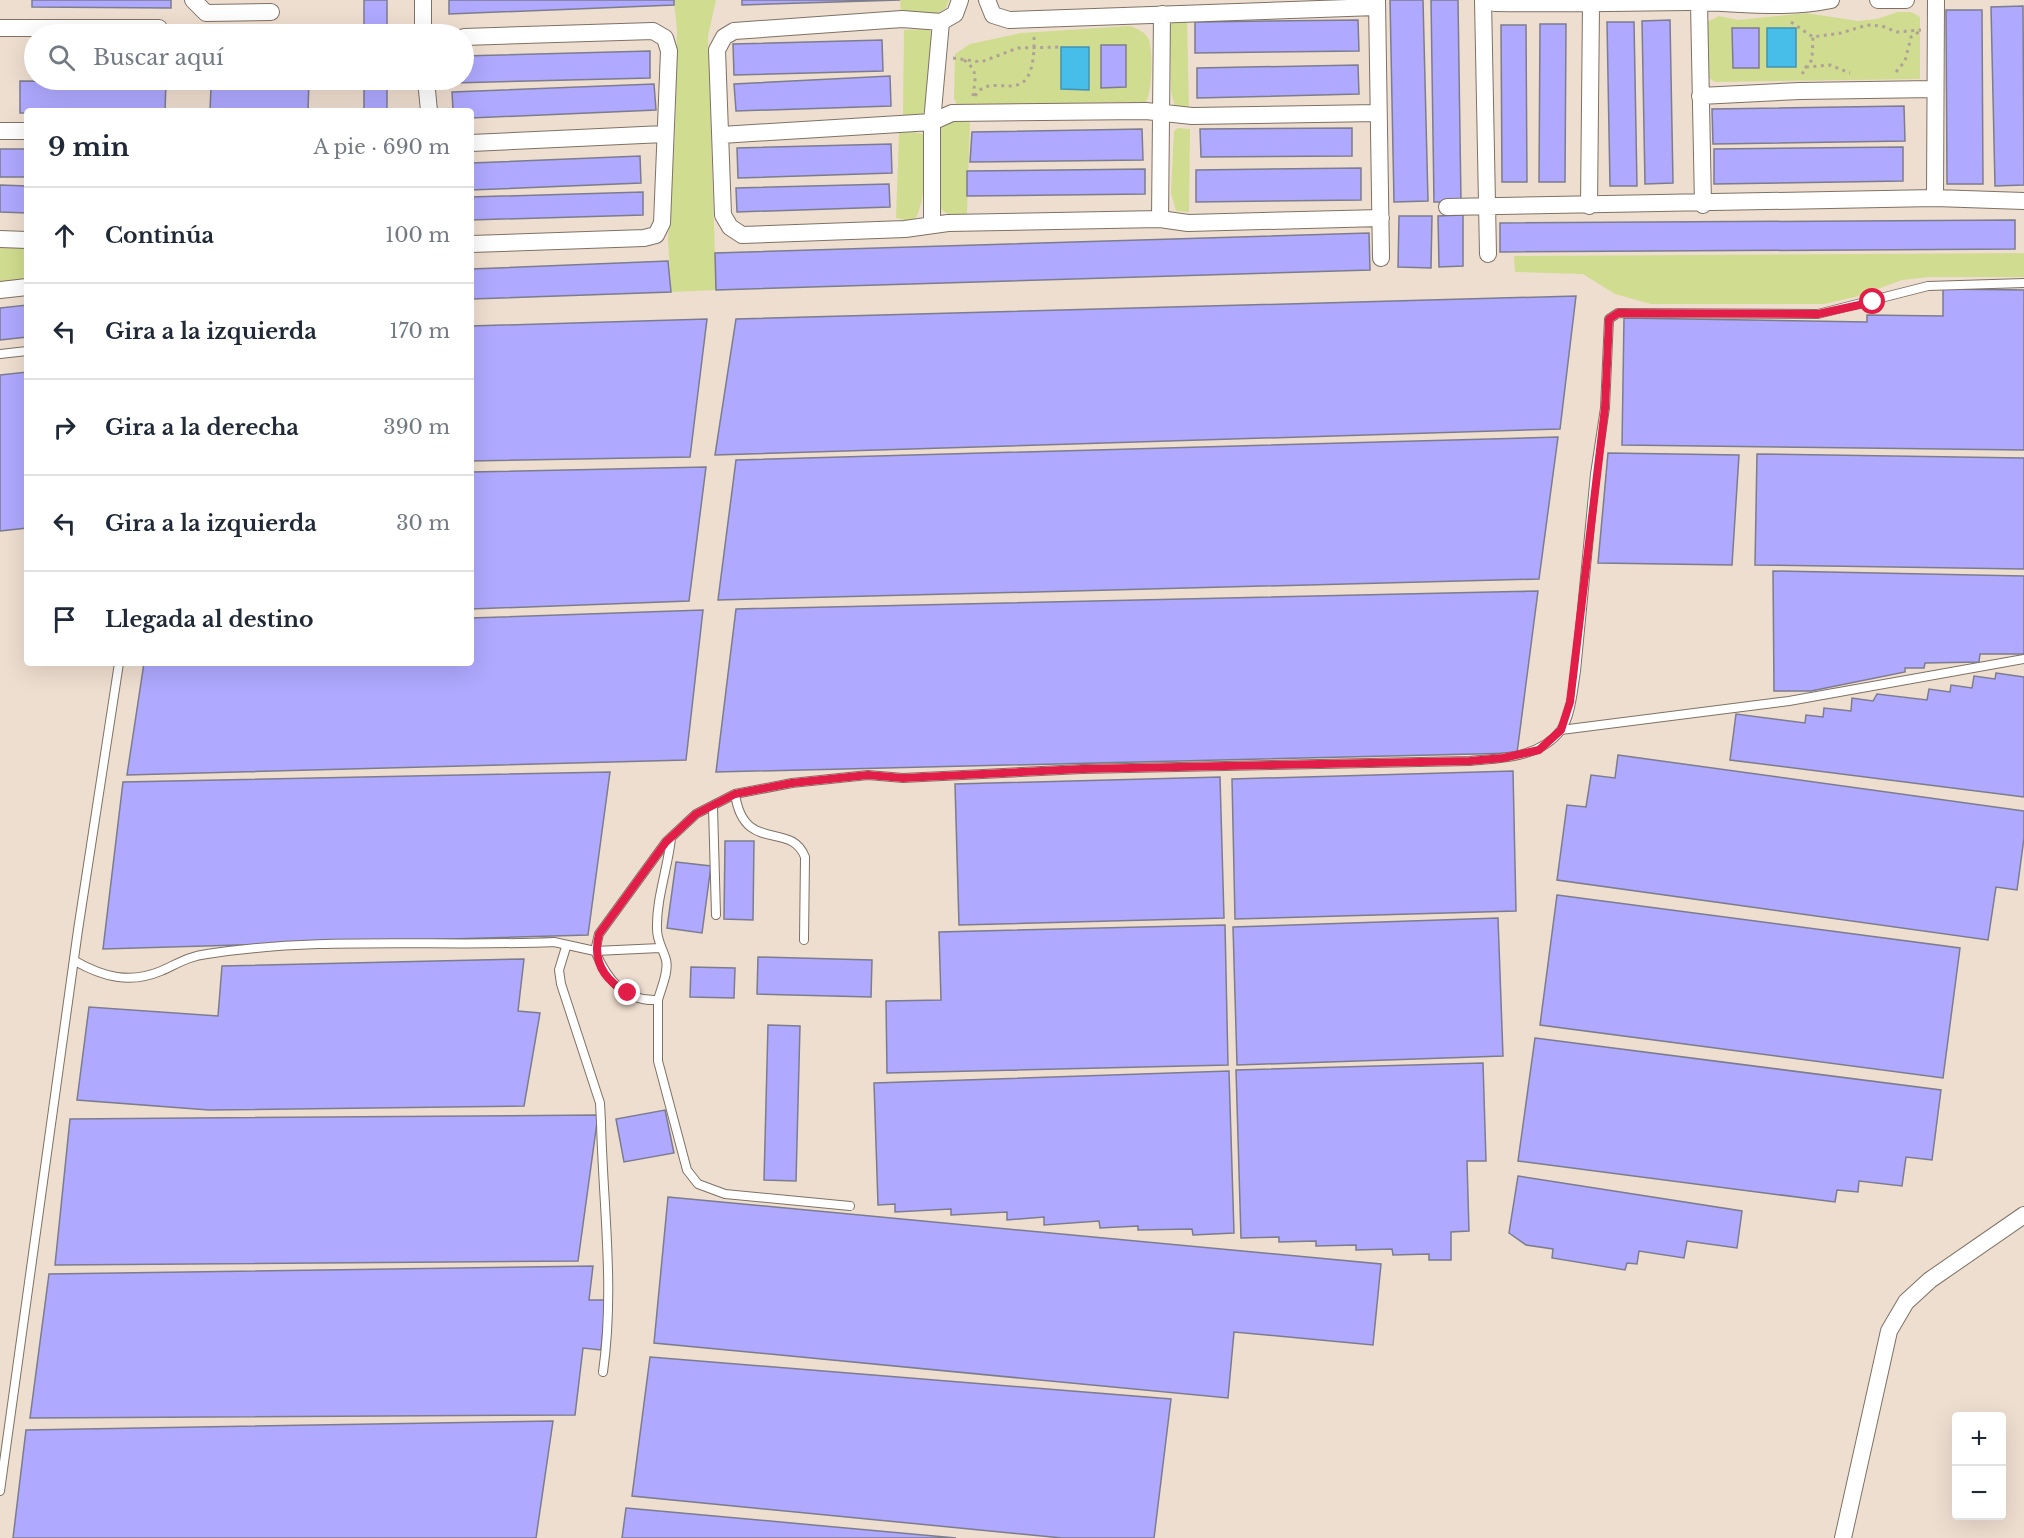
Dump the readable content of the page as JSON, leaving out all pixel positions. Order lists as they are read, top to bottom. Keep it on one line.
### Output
{"page":{"search":"Buscar aquí","heading":["9 min","A pie · 690 m"],"list":[["Continúa","100 m"],["Gira a la izquierda","170 m"],["Gira a la derecha","390 m"],["Gira a la izquierda","30 m"],"Llegada al destino"],"map_buttons":["+","−"]}}
